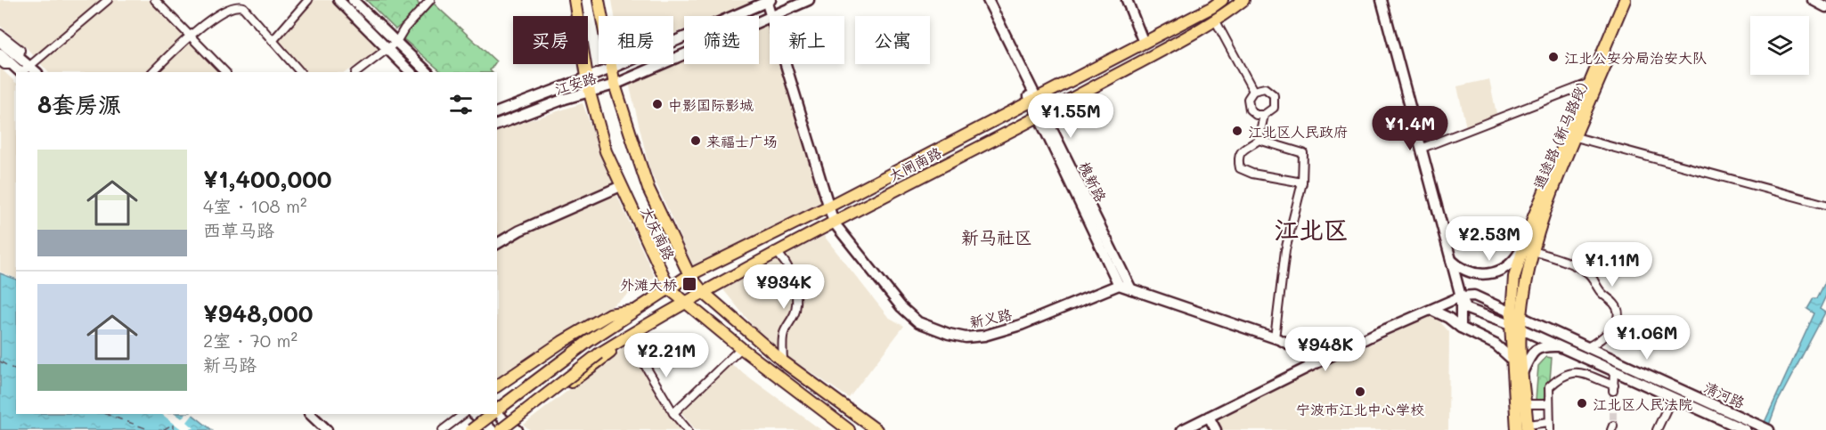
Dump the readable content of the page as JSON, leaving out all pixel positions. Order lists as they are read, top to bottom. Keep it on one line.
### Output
{"streets":{"main road":["通途路 (新马路段)","大闸南路","大庆南路"],"street":["江安路","槐新路","新义路","清河路"]},"crossings":[["江安路","大庆南路"],["江安路","新义路"],["通途路 (新马路段)","清河路"],["大闸南路","槐新路"],["大闸南路","大庆南路"],["大闸南路","新义路"],["槐新路","新义路"]],"districts":["江北区","新马社区"],"places":{"other":["江北公安分局治安大队","中影国际影城","江北区人民政府","来福士广场","宁波市江北中心学校","江北区人民法院"],"transit":["外滩大桥"]},"page":{"chip":["买房","租房","筛选","新上","公寓"],"heading":"8套房源","price":["¥1.55M","¥1.4M","¥2.53M","¥1.11M","¥934K","¥1.06M","¥948K","¥2.21M"],"list":[{"name":"¥1,400,000","note":"4室 · 108 m² · 西草马路"},{"name":"¥948,000","note":"2室 · 70 m² · 新马路"}]}}
